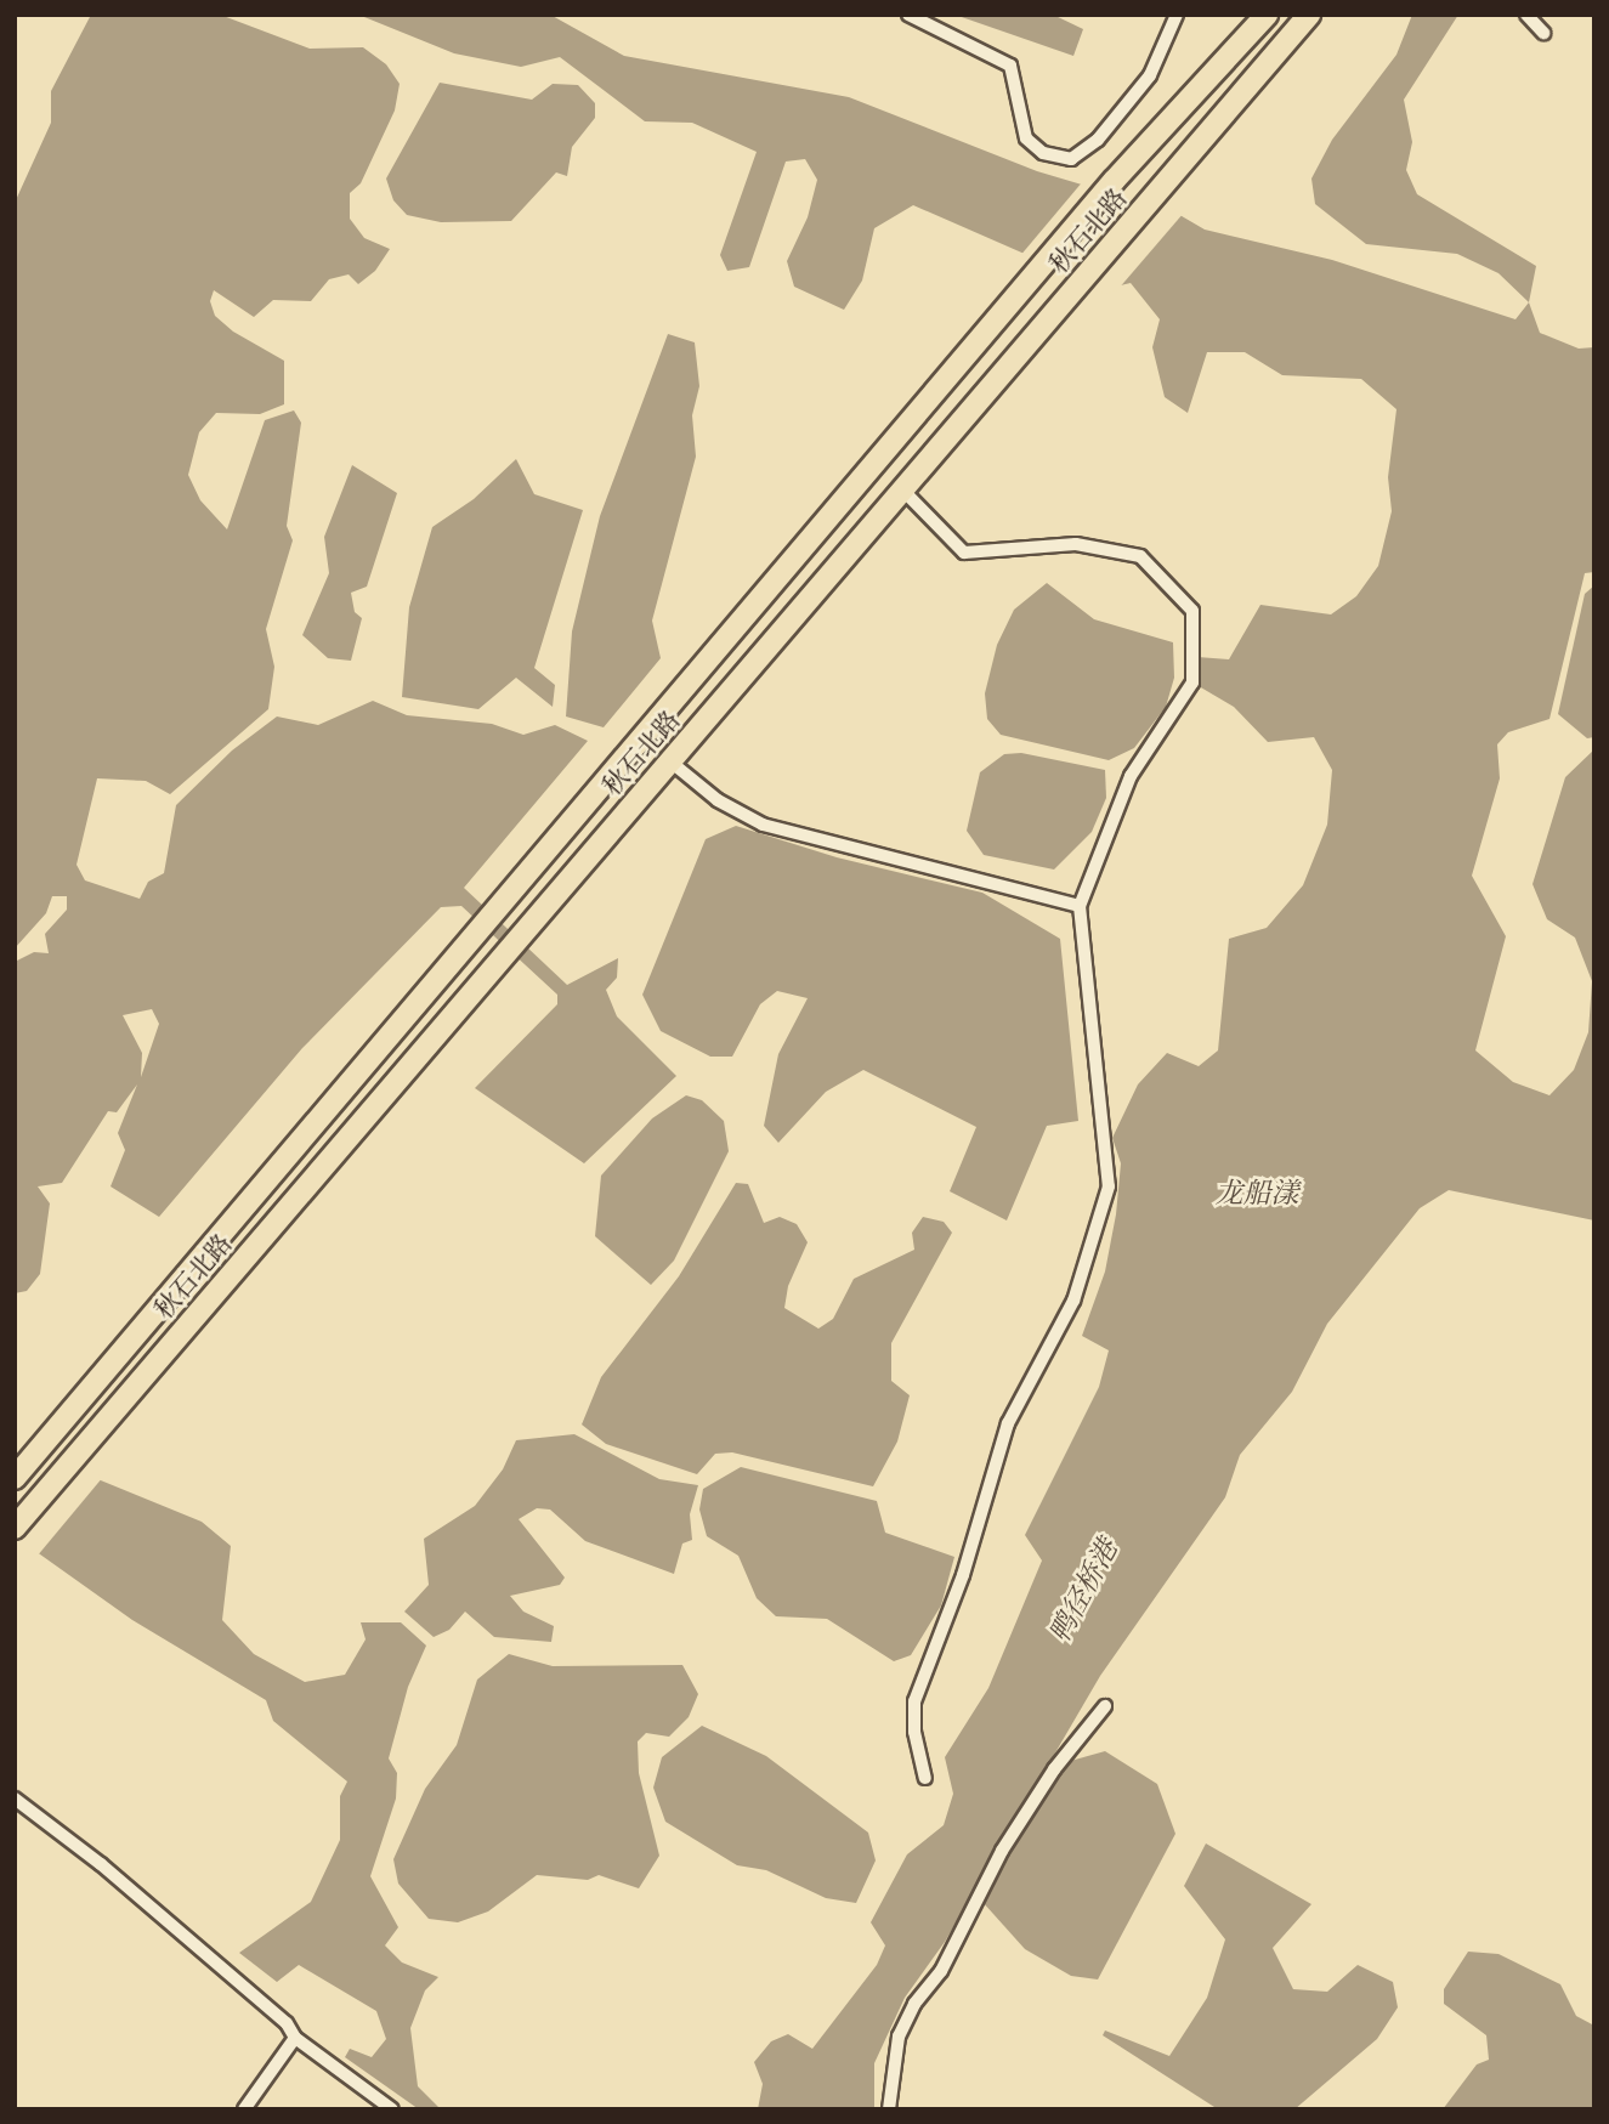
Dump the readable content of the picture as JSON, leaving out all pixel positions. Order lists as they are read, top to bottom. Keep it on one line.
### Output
{"streets":{"main road":["秋石北路"]},"water":["龙船漾","鸭径桥港"]}
